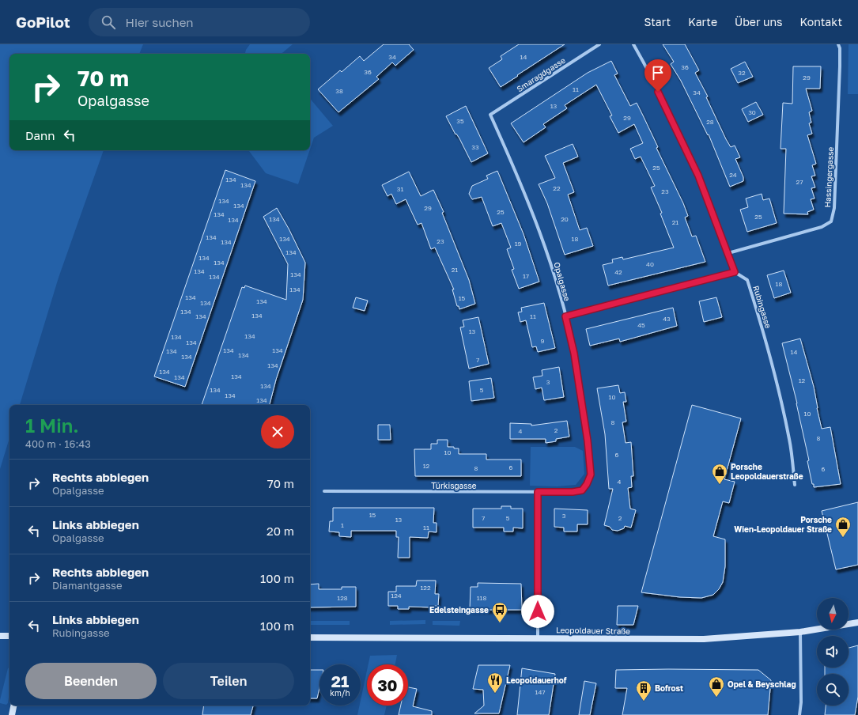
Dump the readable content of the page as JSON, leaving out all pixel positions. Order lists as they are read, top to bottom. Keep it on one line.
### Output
{"streets":{"main road":["Leopoldauer Straße"],"street":["Smaragdgasse","Hassingergasse","Opalgasse","Rubingasse","Türkisgasse"]},"crossings":[["Smaragdgasse","Opalgasse"],["Opalgasse","Türkisgasse"]],"places":{"shop":["Porsche Leopoldauerstraße","Porsche Wien-Leopoldauer Straße","Opel & Beyschlag"],"bus stop":["Edelsteingasse"],"restaurant":["Leopoldauerhof"],"building":["Bofrost"]},"house_numbers":["34","14","36","36","32","29","11","38","34","13","30","29","35","28","33","25","24","134","27","134","22","31","23","134","134","29","25","134","25","134","20","134","21","134","134","18","23","134","19","134","134","134","40","21","134","42","134","17","134","18","134","134","15","134","134","134","134","134","11","43","45","13","134","134","9","134","134","134","134","14","134","134","7","134","134","134","134","12","3","134","134","5","134","10","134","10","8","2","4","8","10","6","12","6","8","6","4","15","3","7","5","2","13","1","11","122","124","128","118","147"],"north":"bottom","page":{"header":"GoPilot","search":"Hier suchen","nav":["Start","Karte","Über uns","Kontakt"],"turn":["70 m","Opalgasse"],"then":"Dann","heading":["1 Min.","400 m · 16:43"],"list":[{"name":"Rechts abbiegen","note":"Opalgasse","value":"70 m"},{"name":"Links abbiegen","note":"Opalgasse","value":"20 m"},{"name":"Rechts abbiegen","note":"Diamantgasse","value":"100 m"},{"name":"Links abbiegen","note":"Rubingasse","value":"100 m"}],"buttons":["Beenden","Teilen"],"speed":"21 km/h","limit":"30"}}
